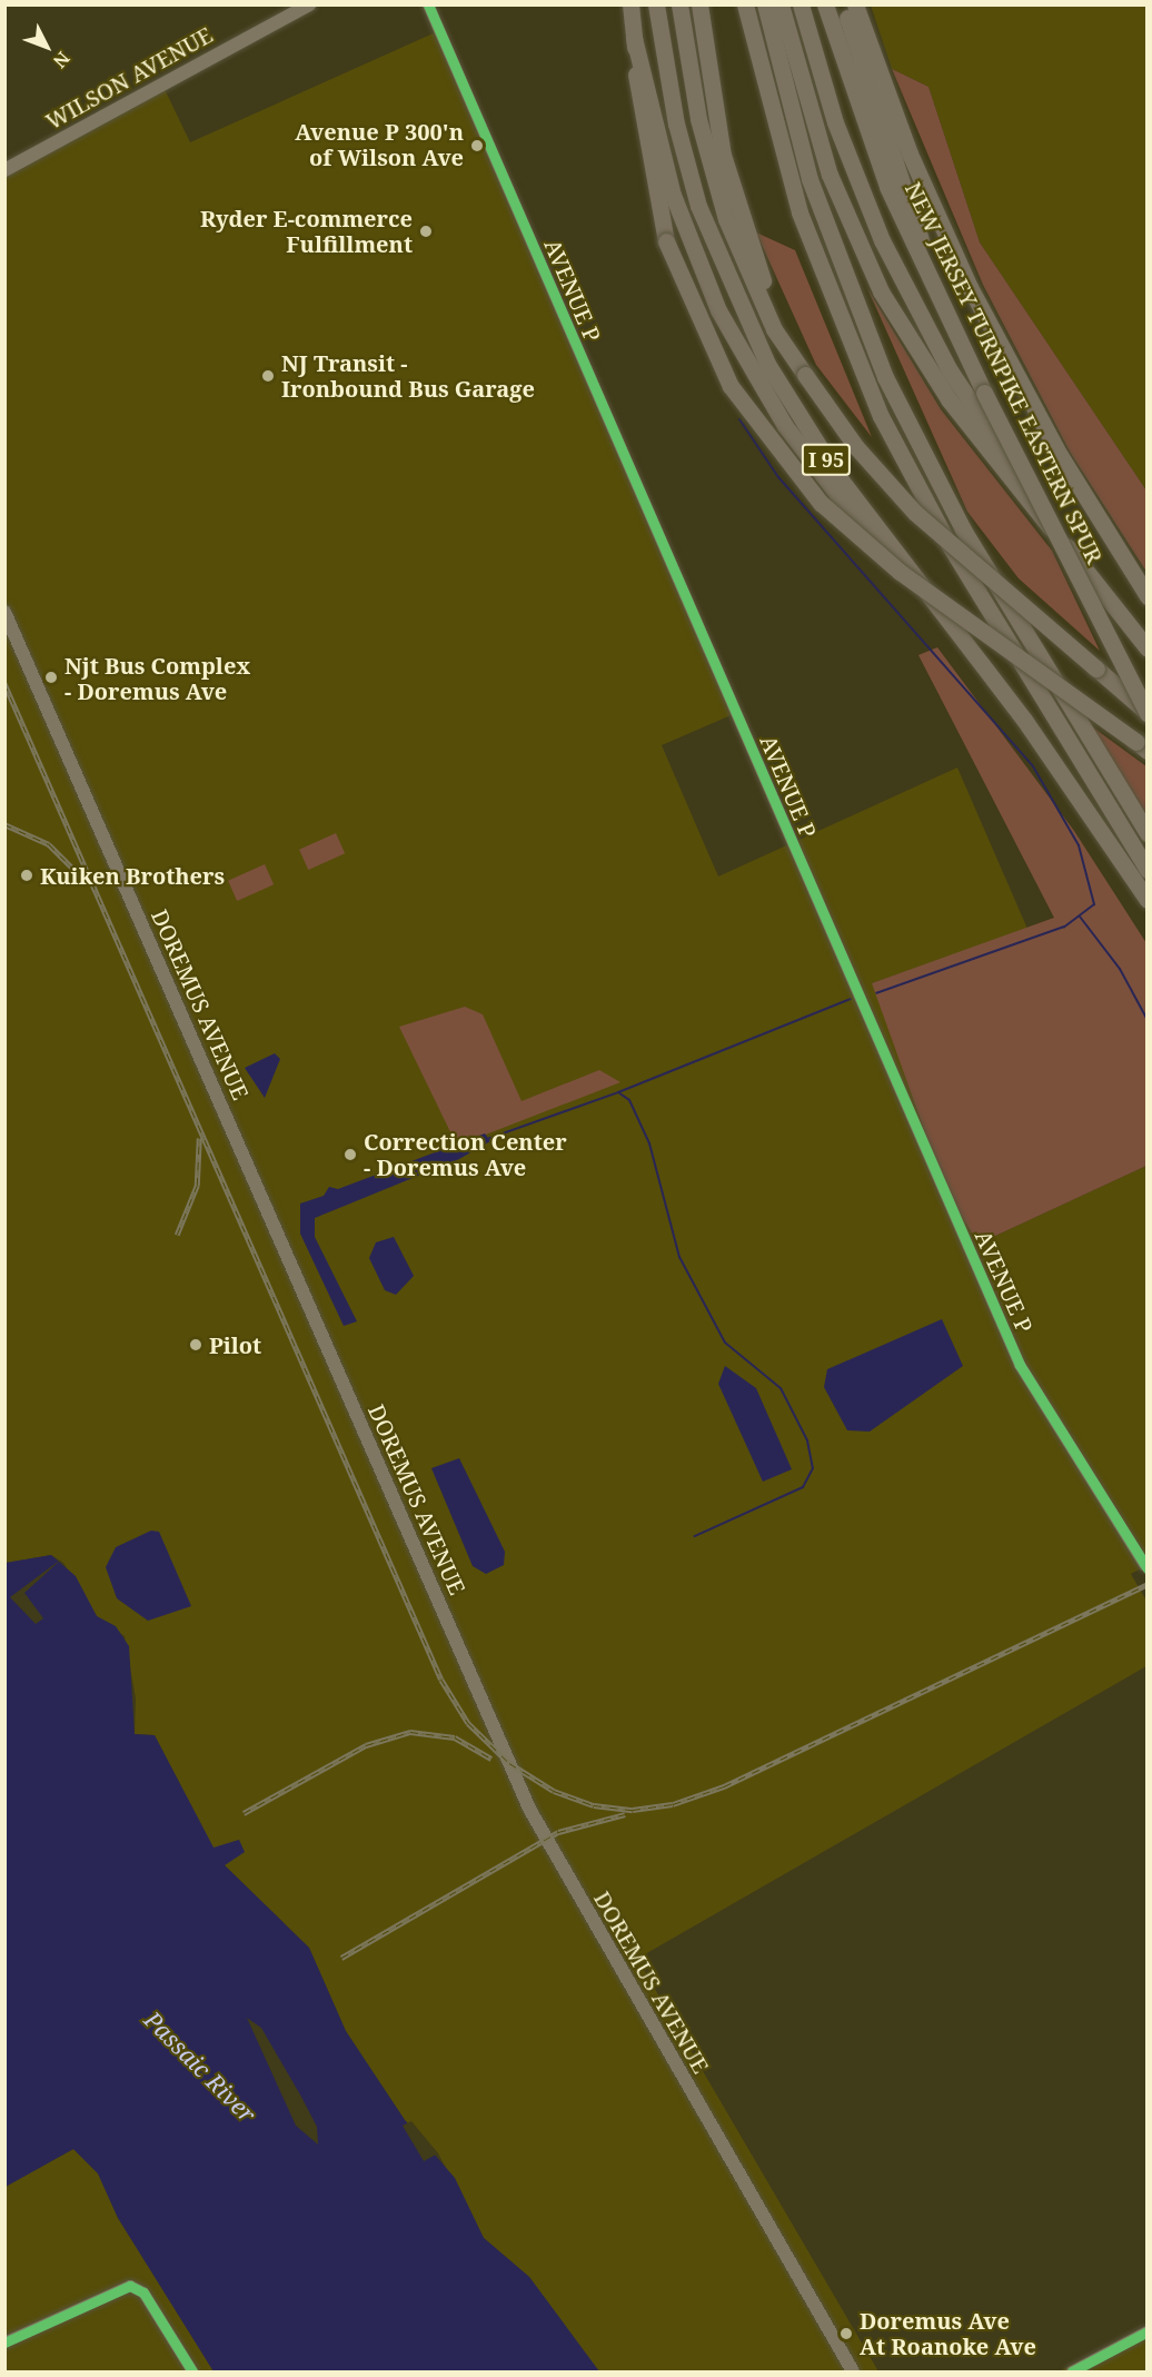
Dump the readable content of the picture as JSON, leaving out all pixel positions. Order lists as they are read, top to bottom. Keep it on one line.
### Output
{"streets":{"highway":["NEW JERSEY TURNPIKE EASTERN SPUR","I 95"],"main road":["WILSON AVENUE","DOREMUS AVENUE"],"street":["AVENUE P"]},"crossings":[["NEW JERSEY TURNPIKE EASTERN SPUR","I 95"]],"water":["Passaic River"],"places":["Avenue P 300'n of Wilson Ave","Ryder E-commerce Fulfillment","NJ Transit - Ironbound Bus Garage","Njt Bus Complex - Doremus Ave","Kuiken Brothers","Correction Center - Doremus Ave","Pilot","Doremus Ave At Roanoke Ave"],"north":"bottom right"}
